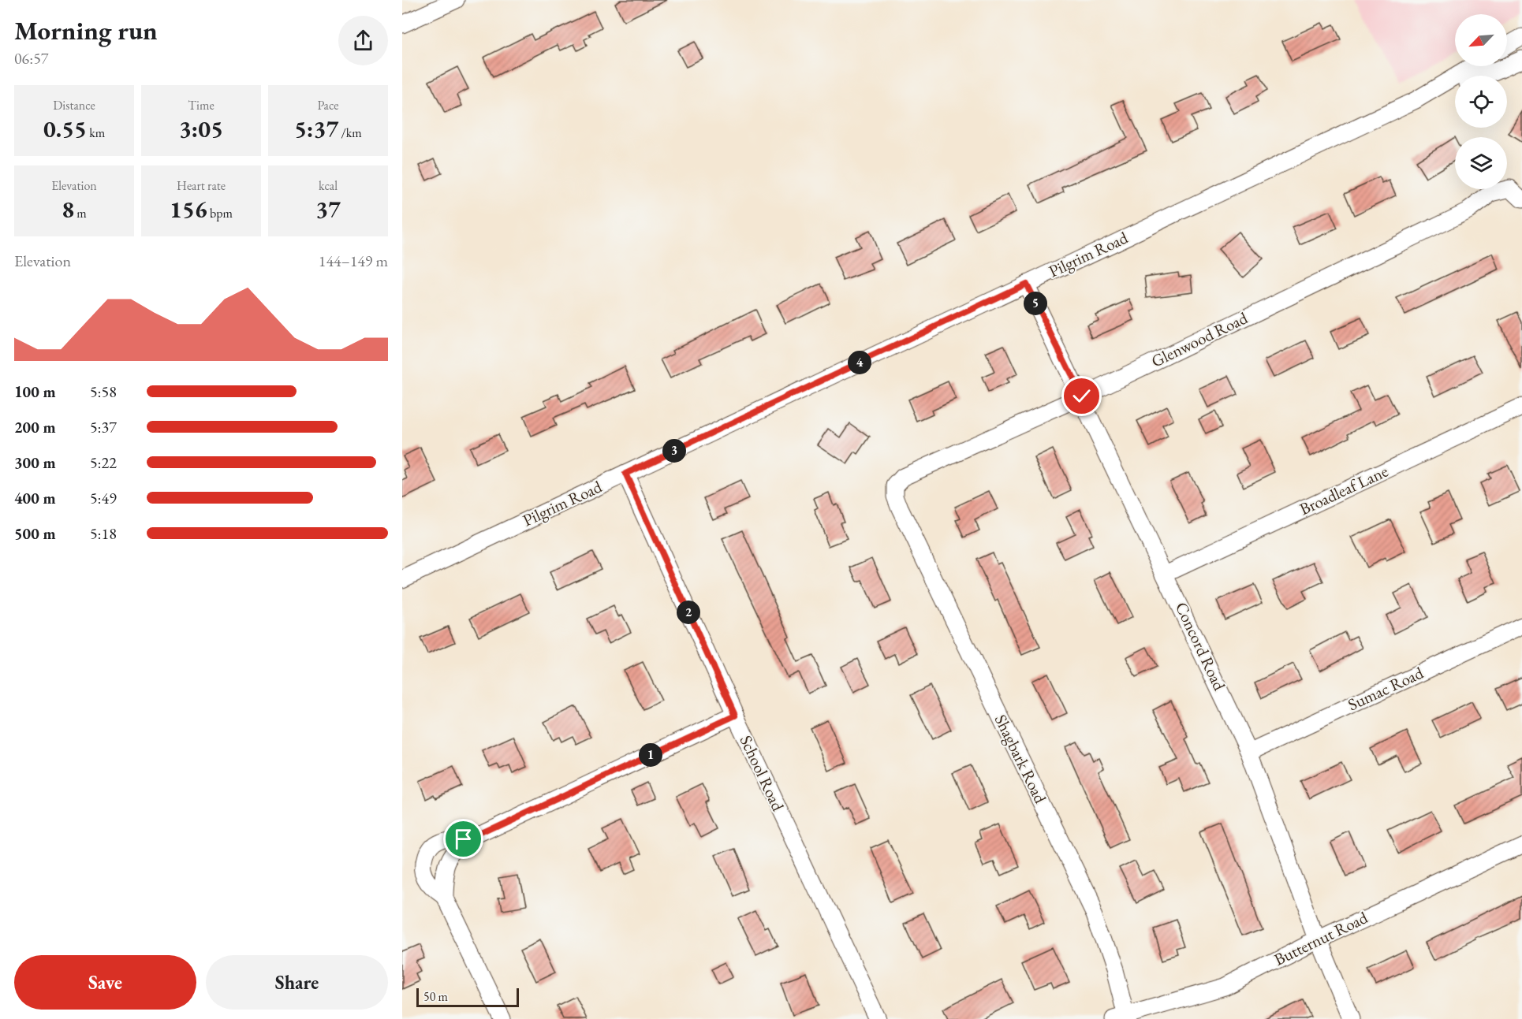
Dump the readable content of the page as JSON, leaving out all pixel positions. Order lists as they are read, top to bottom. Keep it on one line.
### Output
{"streets":{"street":["Pilgrim Road","Glenwood Road","Broadleaf Lane","Concord Road","Sumac Road","Shagbark Road","School Road","Butternut Road"]},"crossings":[["Pilgrim Road","Concord Road"],["Pilgrim Road","School Road"],["Glenwood Road","Concord Road"],["Glenwood Road","Shagbark Road"],["Broadleaf Lane","Concord Road"],["Concord Road","Sumac Road"],["Concord Road","Butternut Road"],["Shagbark Road","Butternut Road"]],"scale_bar":"50 m","north":"bottom left","page":{"heading":["Morning run","06:57"],"stats":[["Distance","0.55 km"],["Time","3:05"],["Pace","5:37 /km"],["Elevation","8 m"],["Heart rate","156 bpm"],["kcal","37"]],"chart":["Elevation","144–149 m"],"pins":["5","4","3","2","1"],"list":[{"name":"100 m","note":"5:58"},{"name":"200 m","note":"5:37"},{"name":"300 m","note":"5:22"},{"name":"400 m","note":"5:49"},{"name":"500 m","note":"5:18"}],"buttons":["Save","Share"],"scale":"50 m"}}
